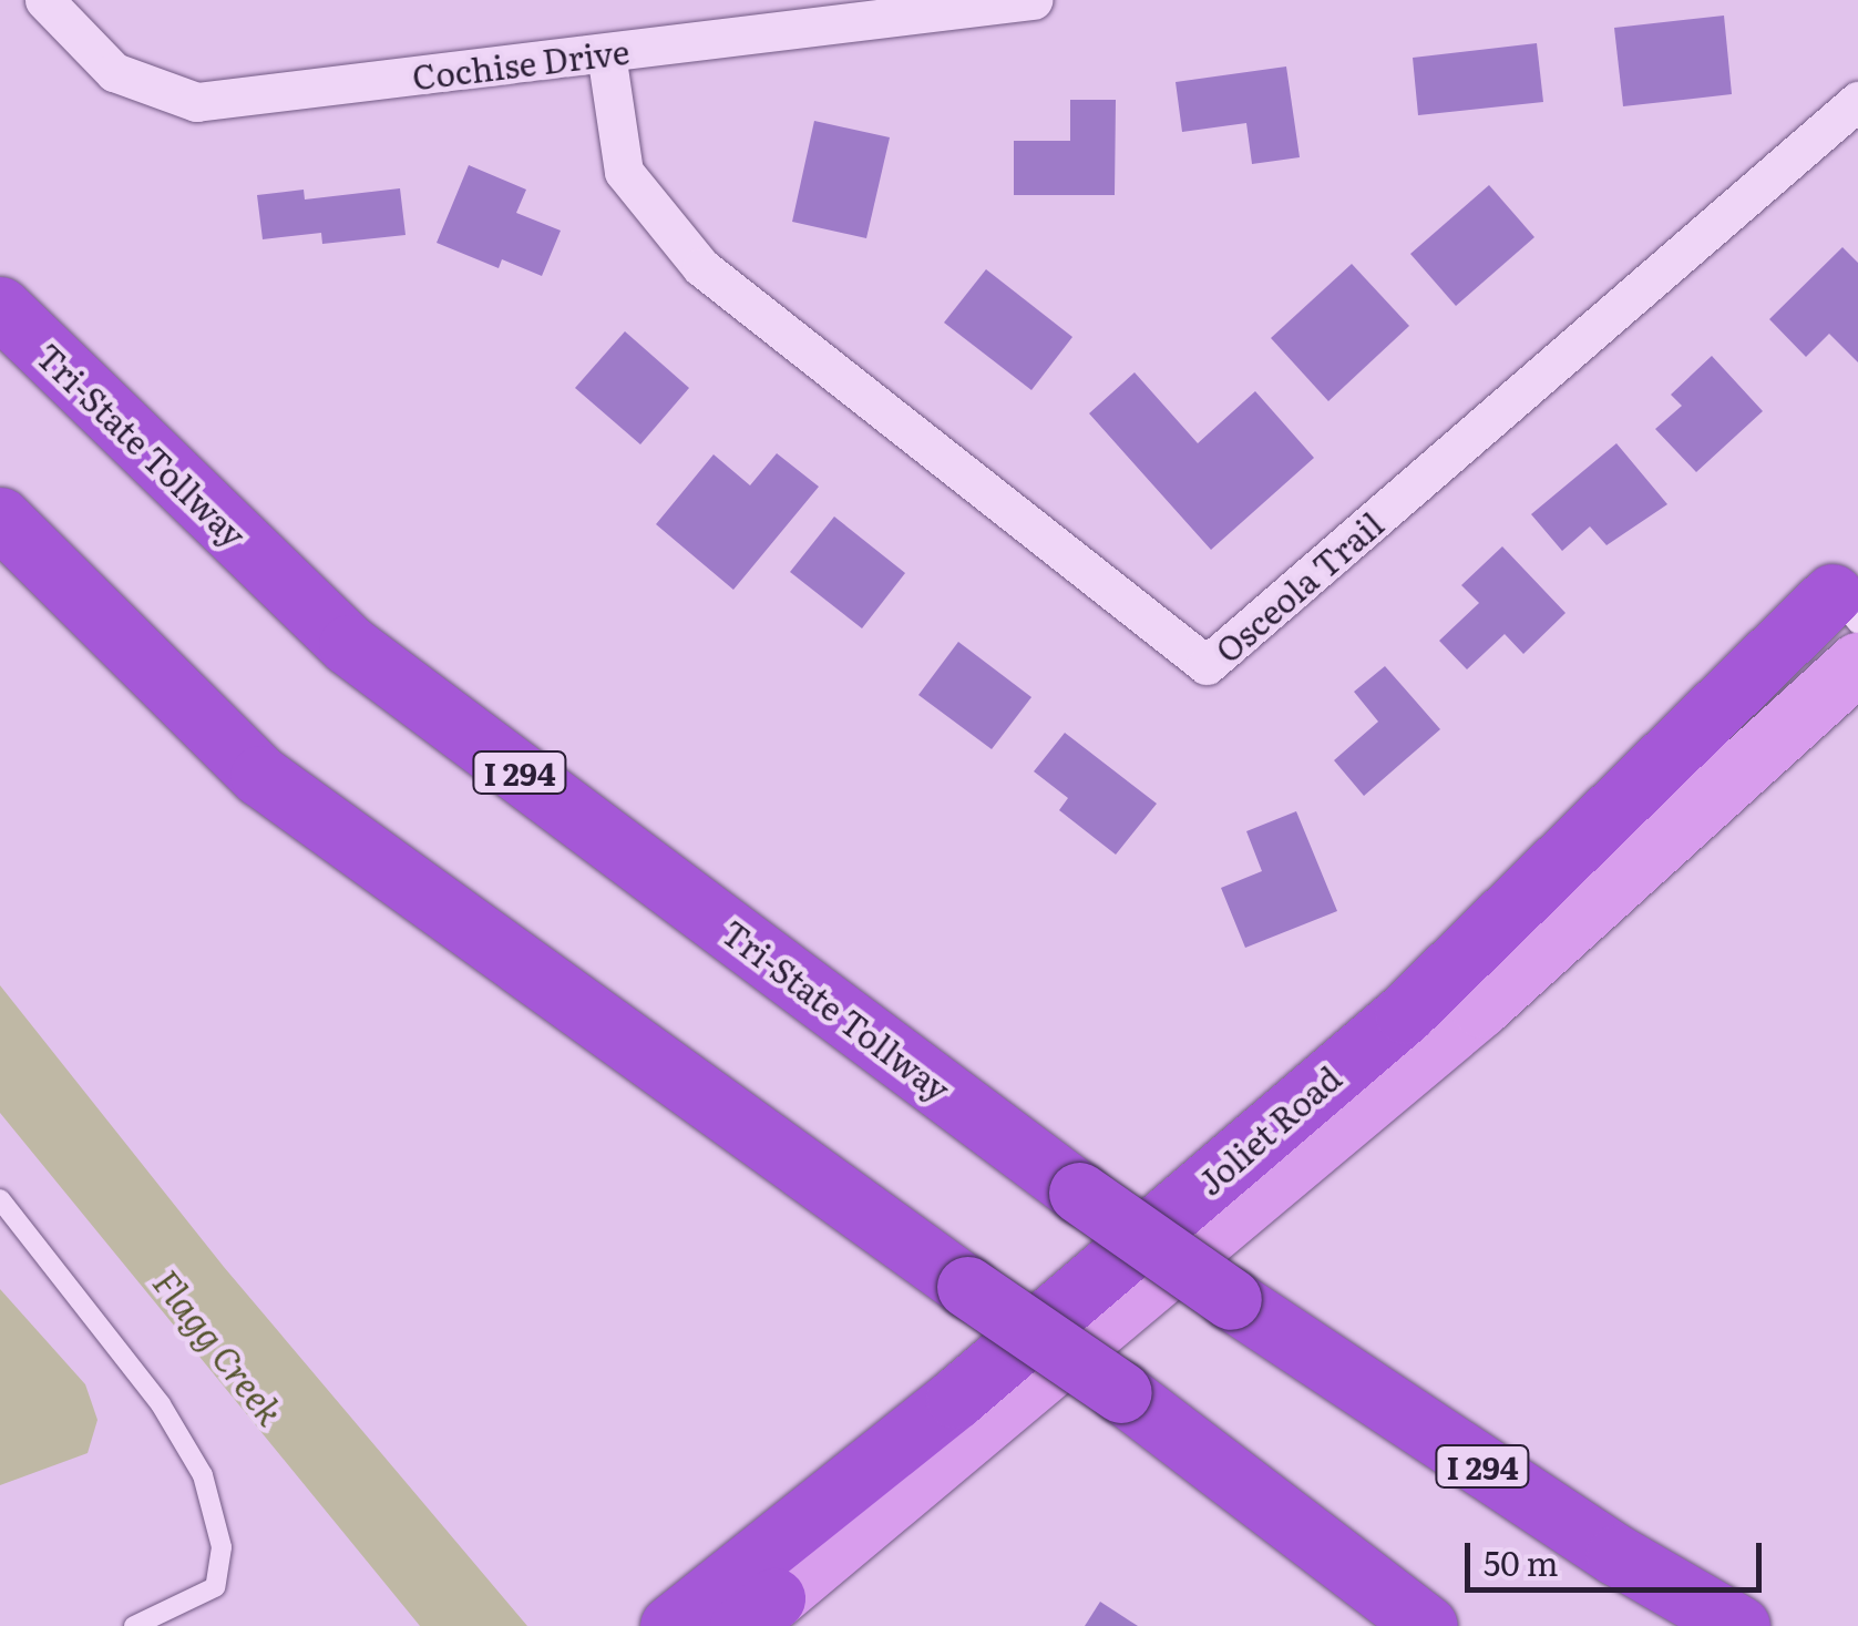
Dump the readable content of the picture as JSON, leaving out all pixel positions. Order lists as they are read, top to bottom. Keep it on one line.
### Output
{"streets":{"highway":["Tri-State Tollway","I 294","Joliet Road"],"street":["Cochise Drive","Osceola Trail"]},"crossings":[["Cochise Drive","Osceola Trail"]],"water":["Flagg Creek"],"scale_bar":"50 m"}
